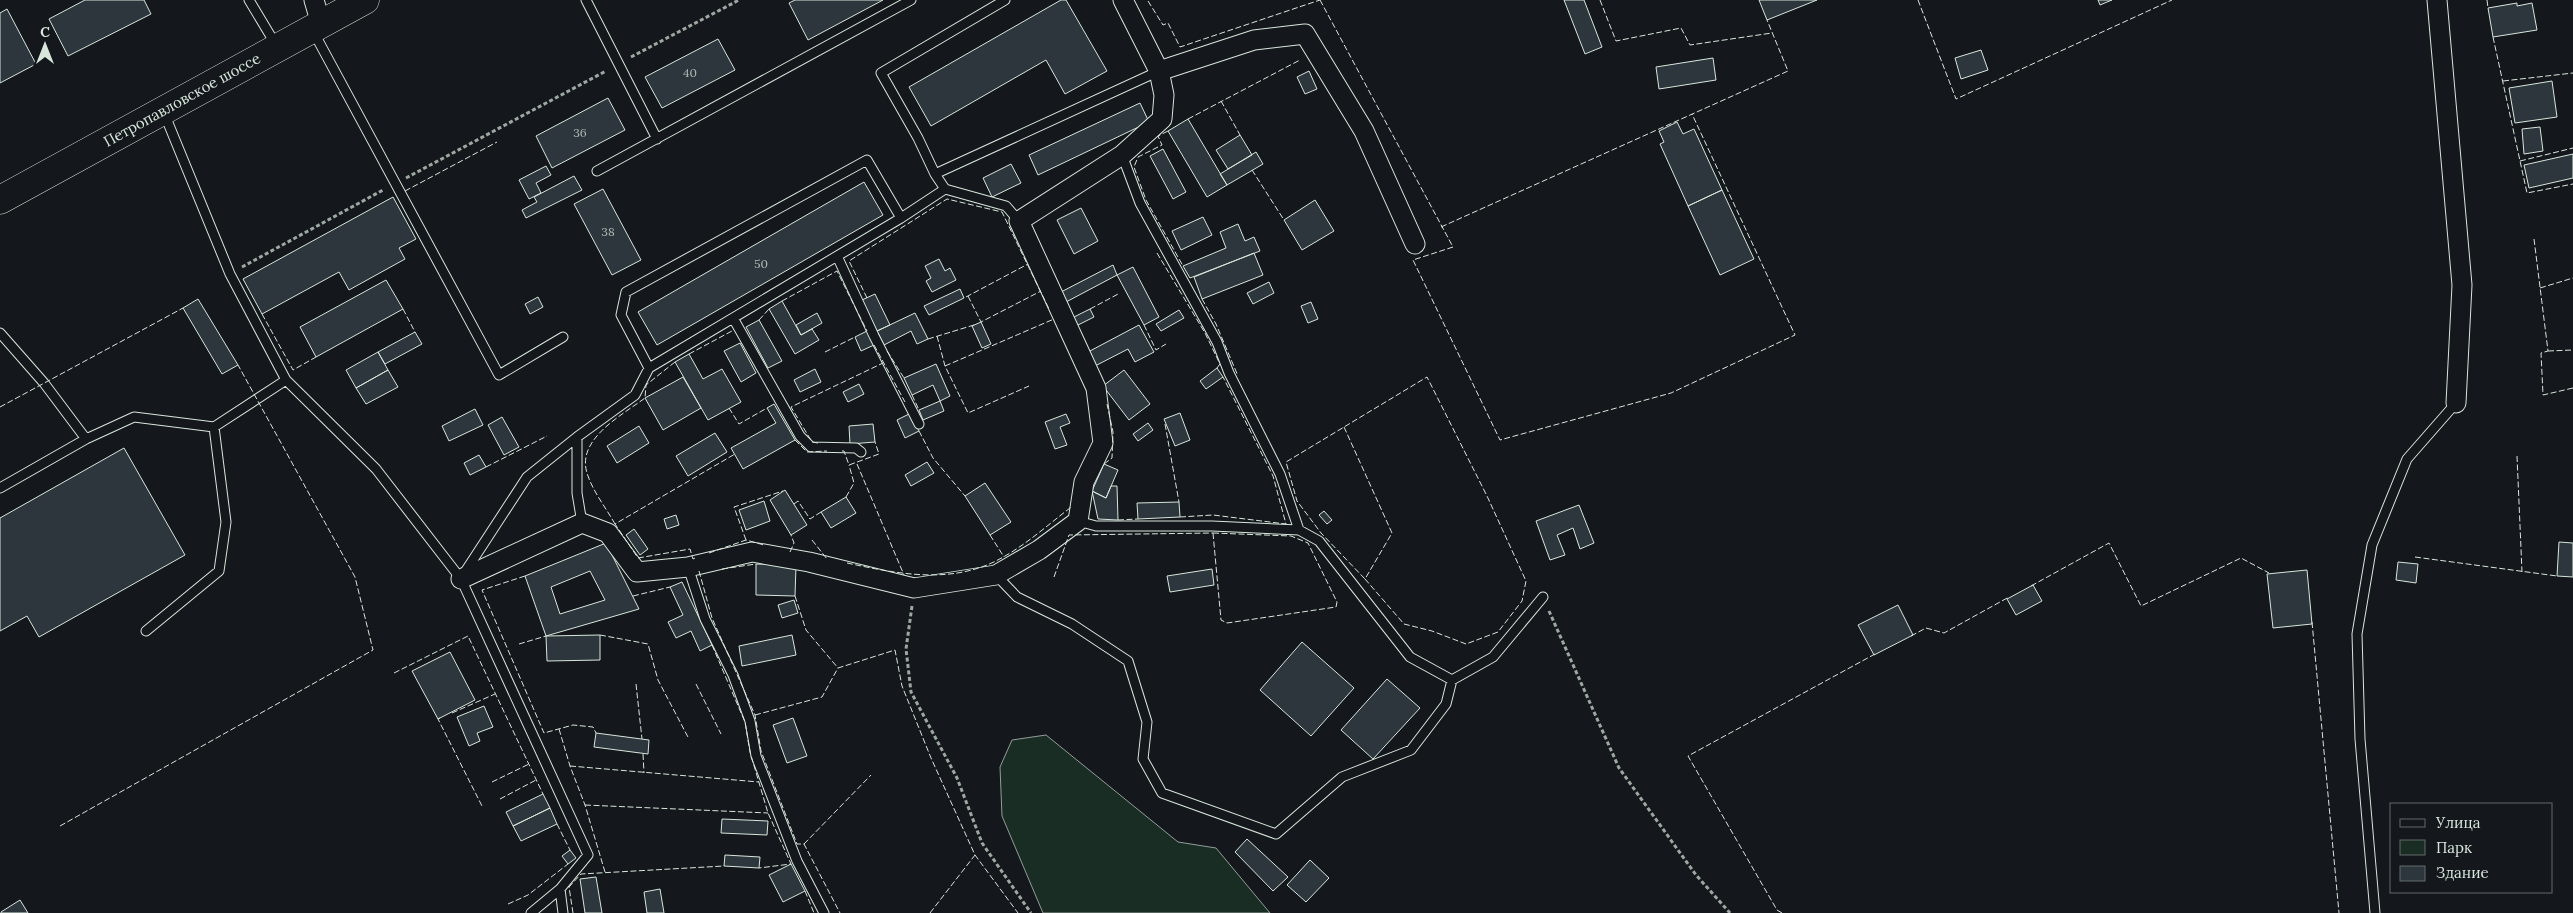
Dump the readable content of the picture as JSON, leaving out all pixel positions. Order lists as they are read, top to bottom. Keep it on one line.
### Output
{"streets":{"main road":["Петропавловское шоссе"]},"house_numbers":["40","36","38","50"],"legend":["Улица","Парк","Здание"],"north":"top"}
